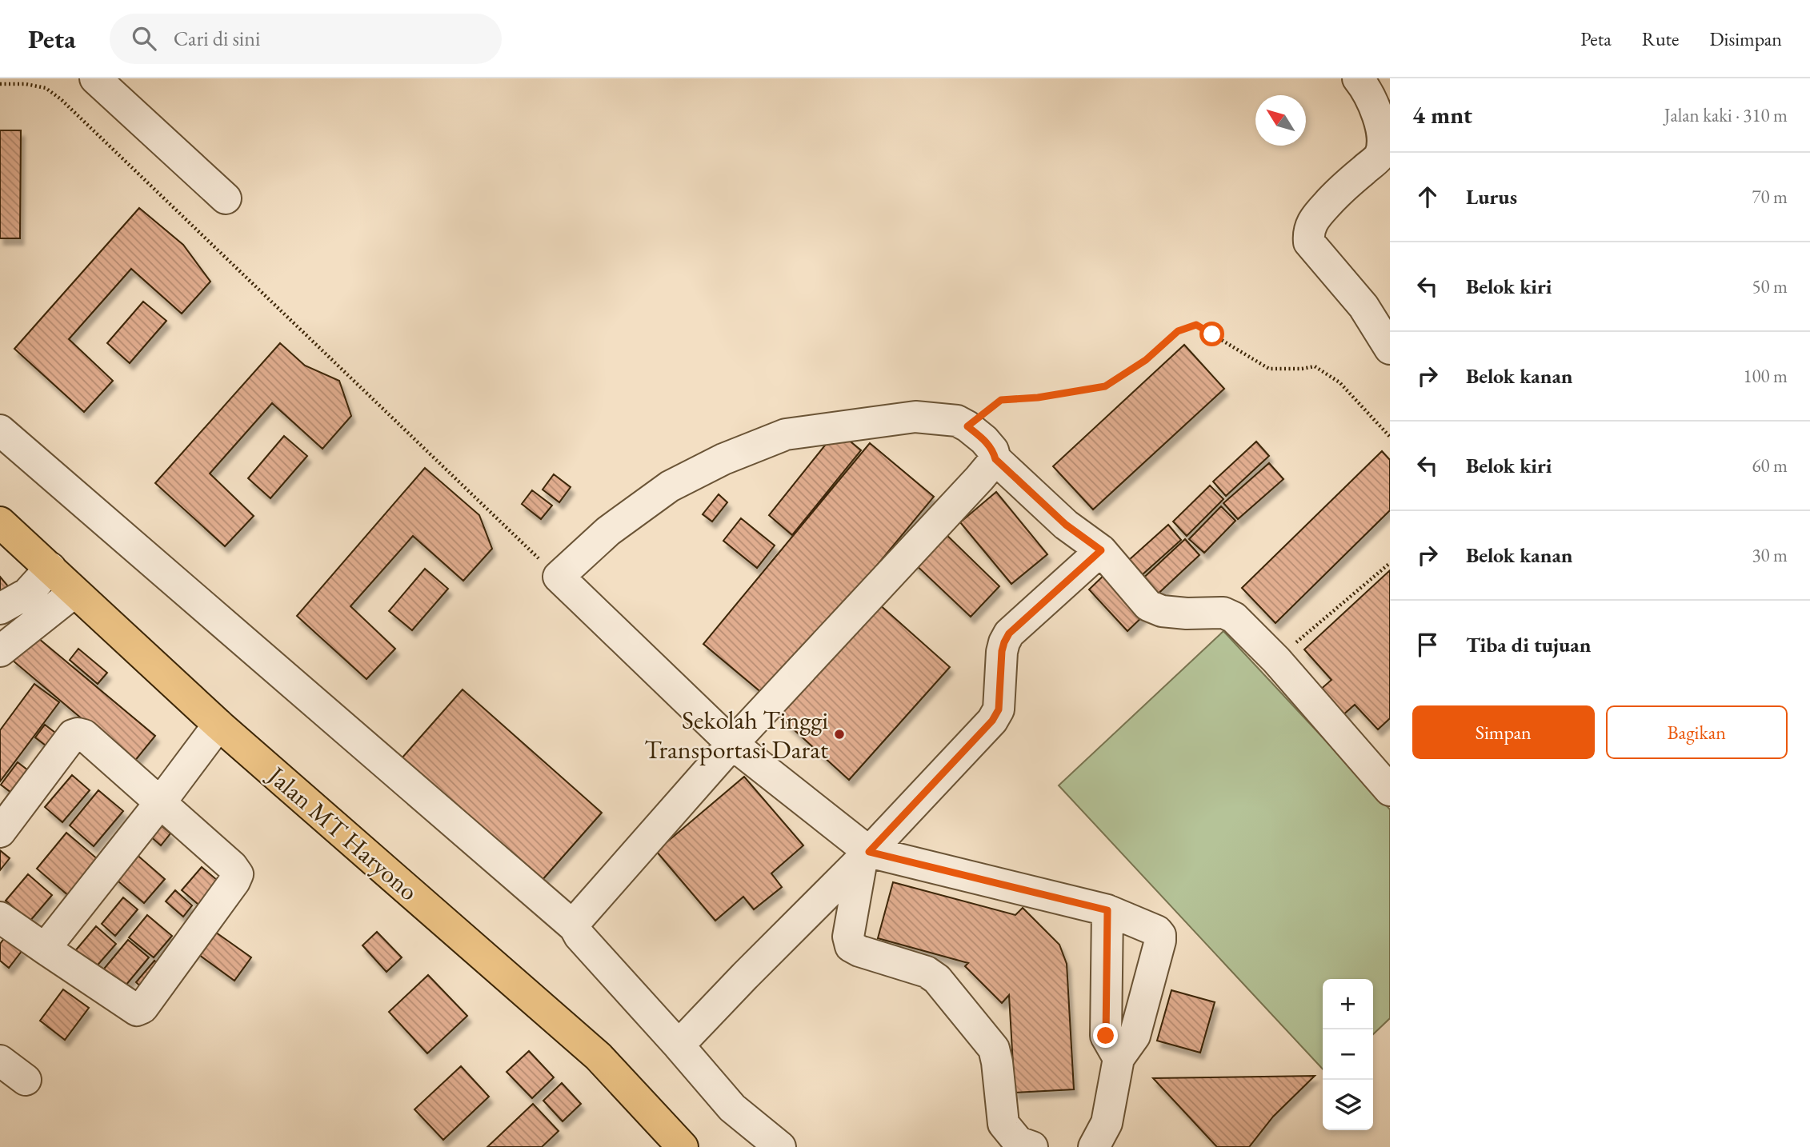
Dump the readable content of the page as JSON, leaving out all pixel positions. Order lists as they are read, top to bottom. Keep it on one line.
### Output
{"streets":{"main road":["Jalan MT Haryono"]},"places":["Sekolah Tinggi Transportasi Darat"],"north":"top left","page":{"header":"Peta","search":"Cari di sini","nav":["Peta","Rute","Disimpan"],"heading":["4 mnt","Jalan kaki · 310 m"],"list":[["Lurus","70 m"],["Belok kiri","50 m"],["Belok kanan","100 m"],["Belok kiri","60 m"],["Belok kanan","30 m"],"Tiba di tujuan"],"buttons":["Simpan","Bagikan"],"map_buttons":["+","−"]}}
